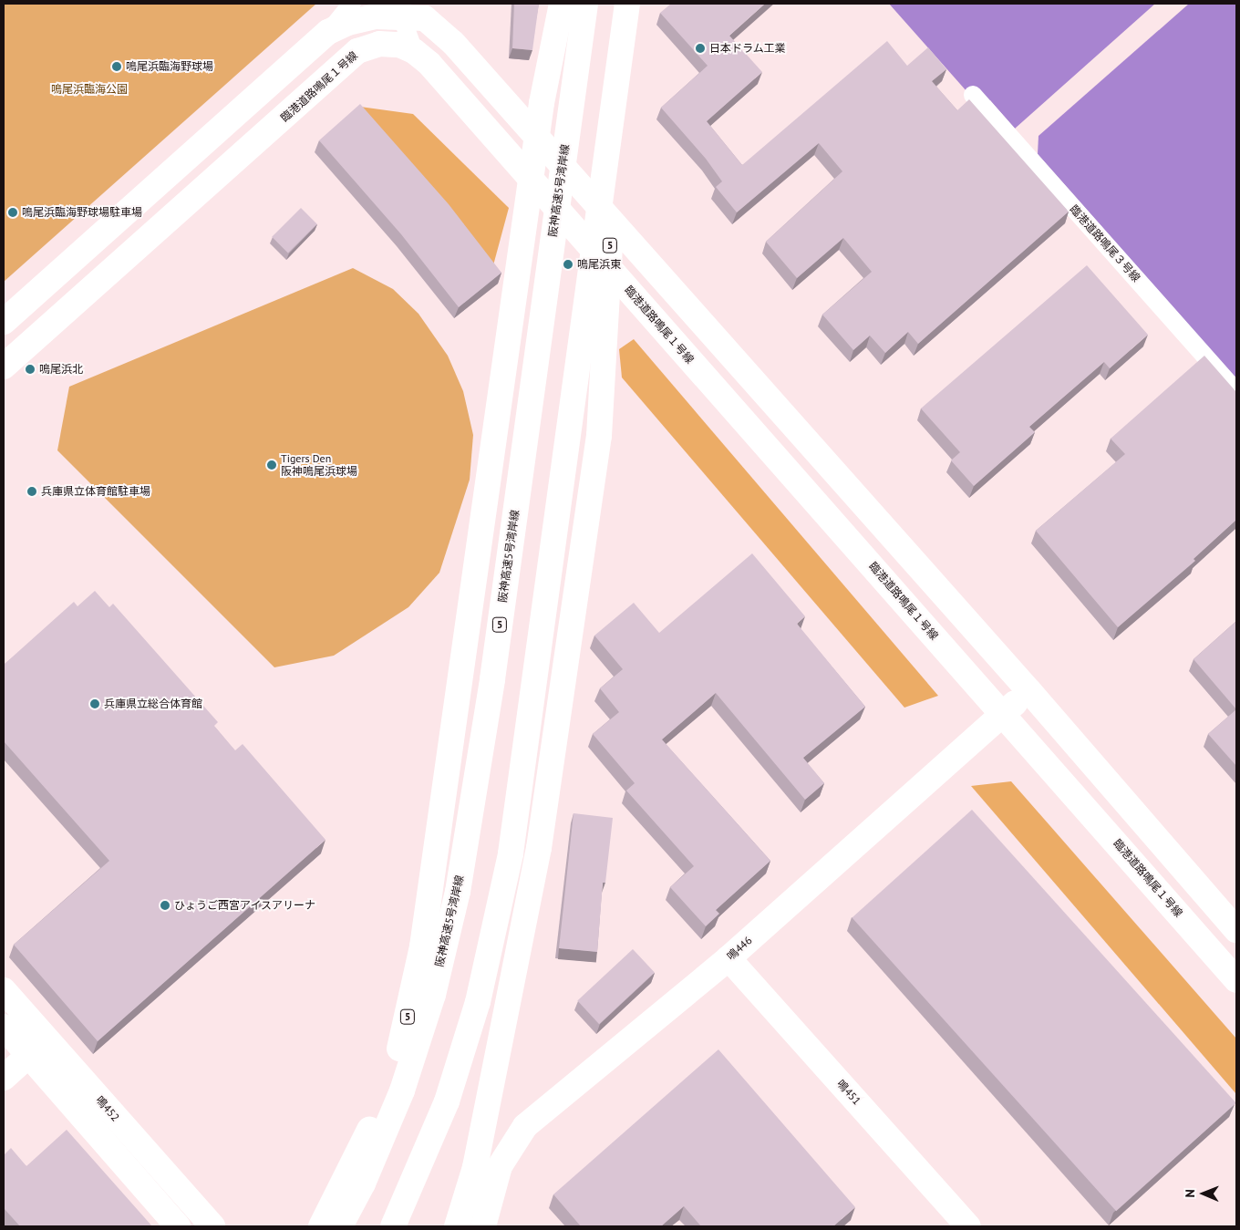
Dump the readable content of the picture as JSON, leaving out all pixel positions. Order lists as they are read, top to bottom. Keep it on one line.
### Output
{"streets":{"main road":["臨港道路鳴尾１号線","阪神高速5号湾岸線","5","鳴446","鳴451","鳴452"],"street":["臨港道路鳴尾３号線"]},"crossings":[["臨港道路鳴尾１号線","鳴446"],["鳴446","鳴451"]],"parks":["鳴尾浜臨海公園"],"places":["日本ドラム工業","鳴尾浜臨海野球場","鳴尾浜臨海野球場駐車場","鳴尾浜東","鳴尾浜北","Tigers Den 阪神鳴尾浜球場","兵庫県立体育館駐車場","兵庫県立総合体育館","ひょうご西宮アイスアリーナ"],"north":"left"}
